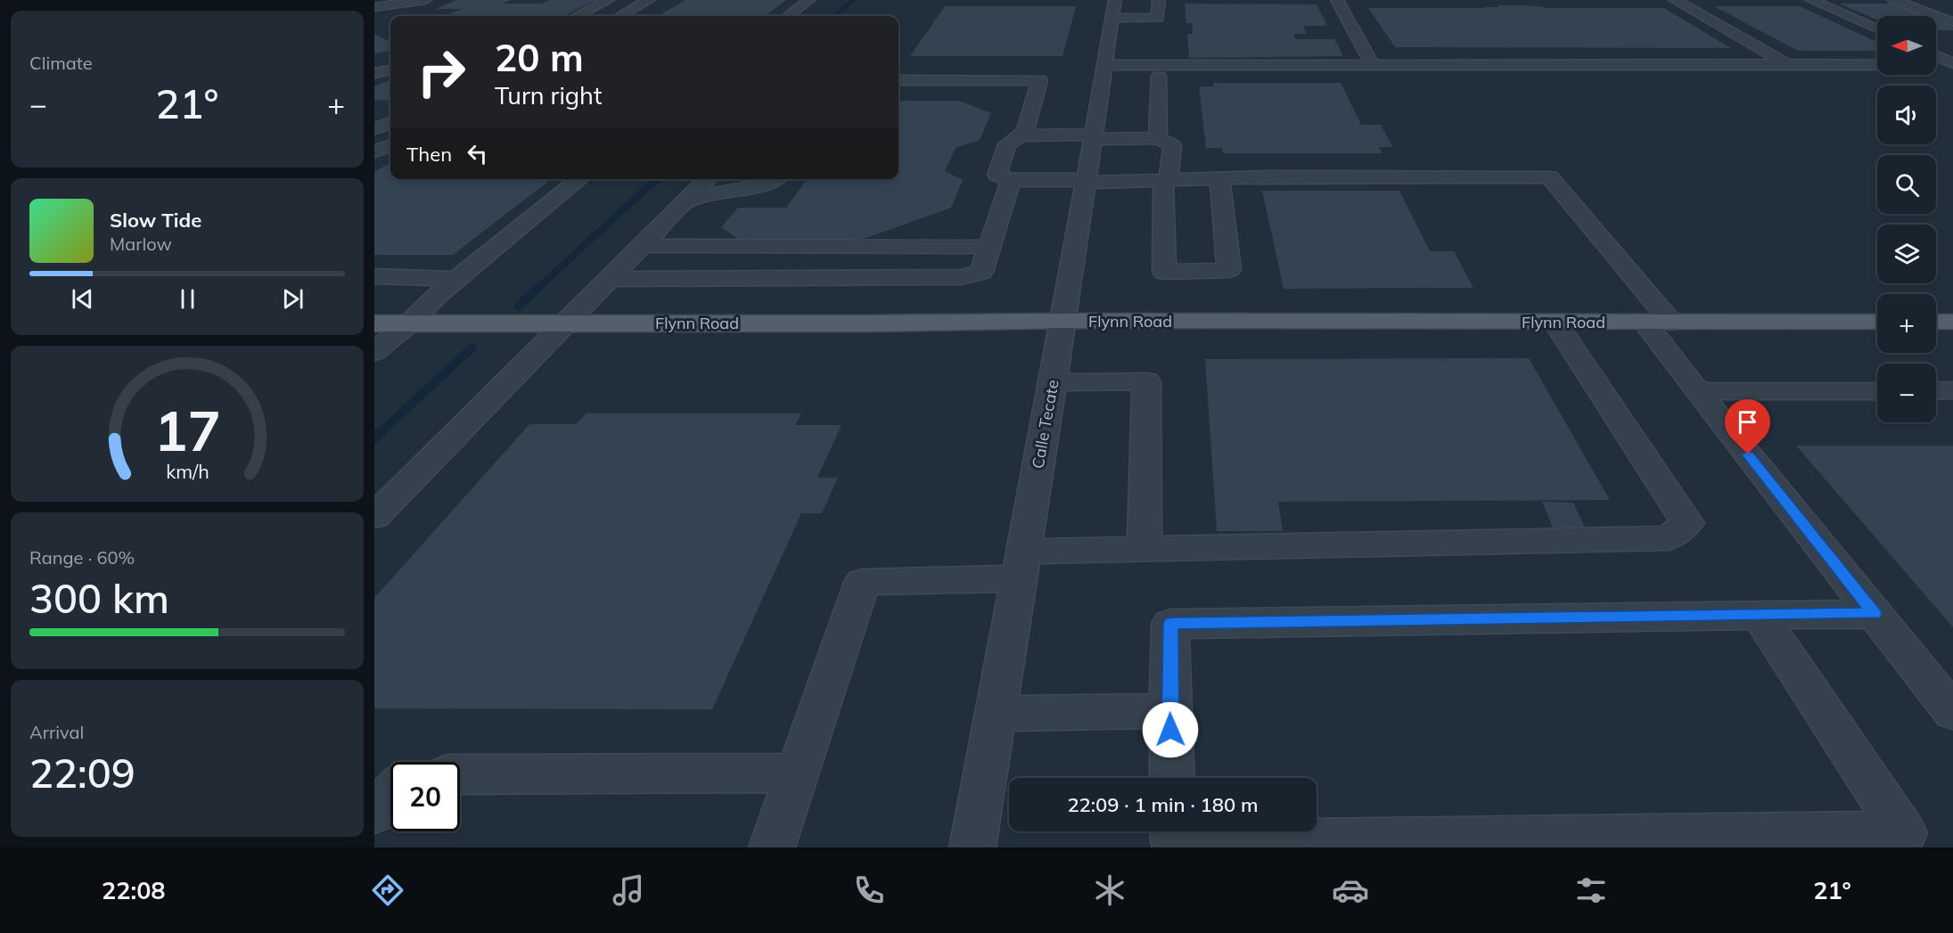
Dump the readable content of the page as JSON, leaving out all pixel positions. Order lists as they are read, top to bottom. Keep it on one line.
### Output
{"streets":{"main road":["Flynn Road"],"street":["Calle Tecate"]},"crossings":[["Flynn Road","Calle Tecate"]],"north":"left","page":{"tile":["Climate",["Range · 60%","300 km"],["Arrival","22:09"]],"map_buttons":["+","−"],"turn":["20 m","Turn right"],"heat":["−","21°","+"],"then":"Then","song":["Slow Tide","Marlow"],"limit":"20","trip":"22:09 · 1 min · 180 m","tabs":["22:08","21°"],"gauge":["17","km/h"]}}
